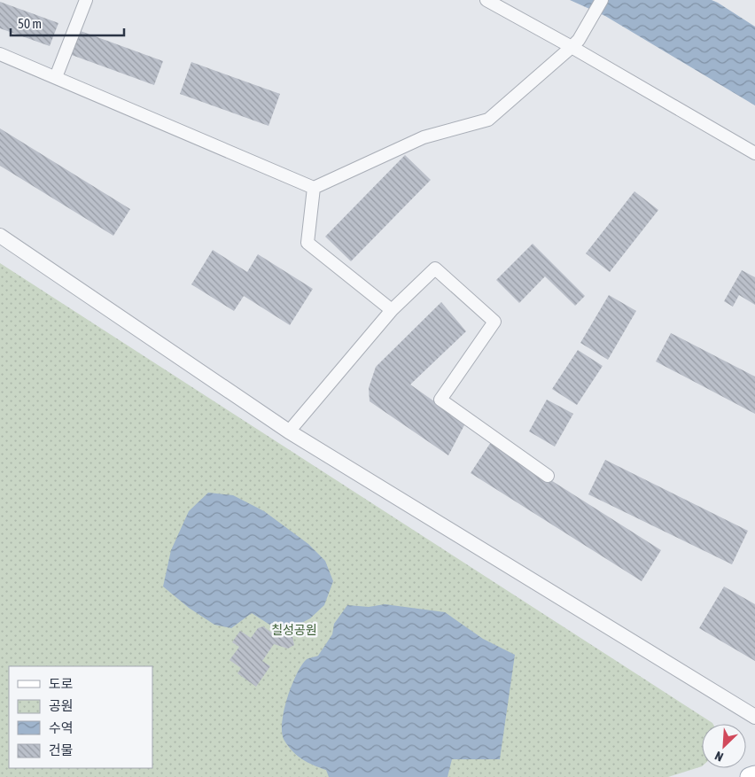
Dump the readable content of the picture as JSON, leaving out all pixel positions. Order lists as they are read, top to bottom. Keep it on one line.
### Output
{"parks":["칠성공원"],"legend":["도로","공원","수역","건물"],"scale_bar":"50 m","north":"bottom left"}
